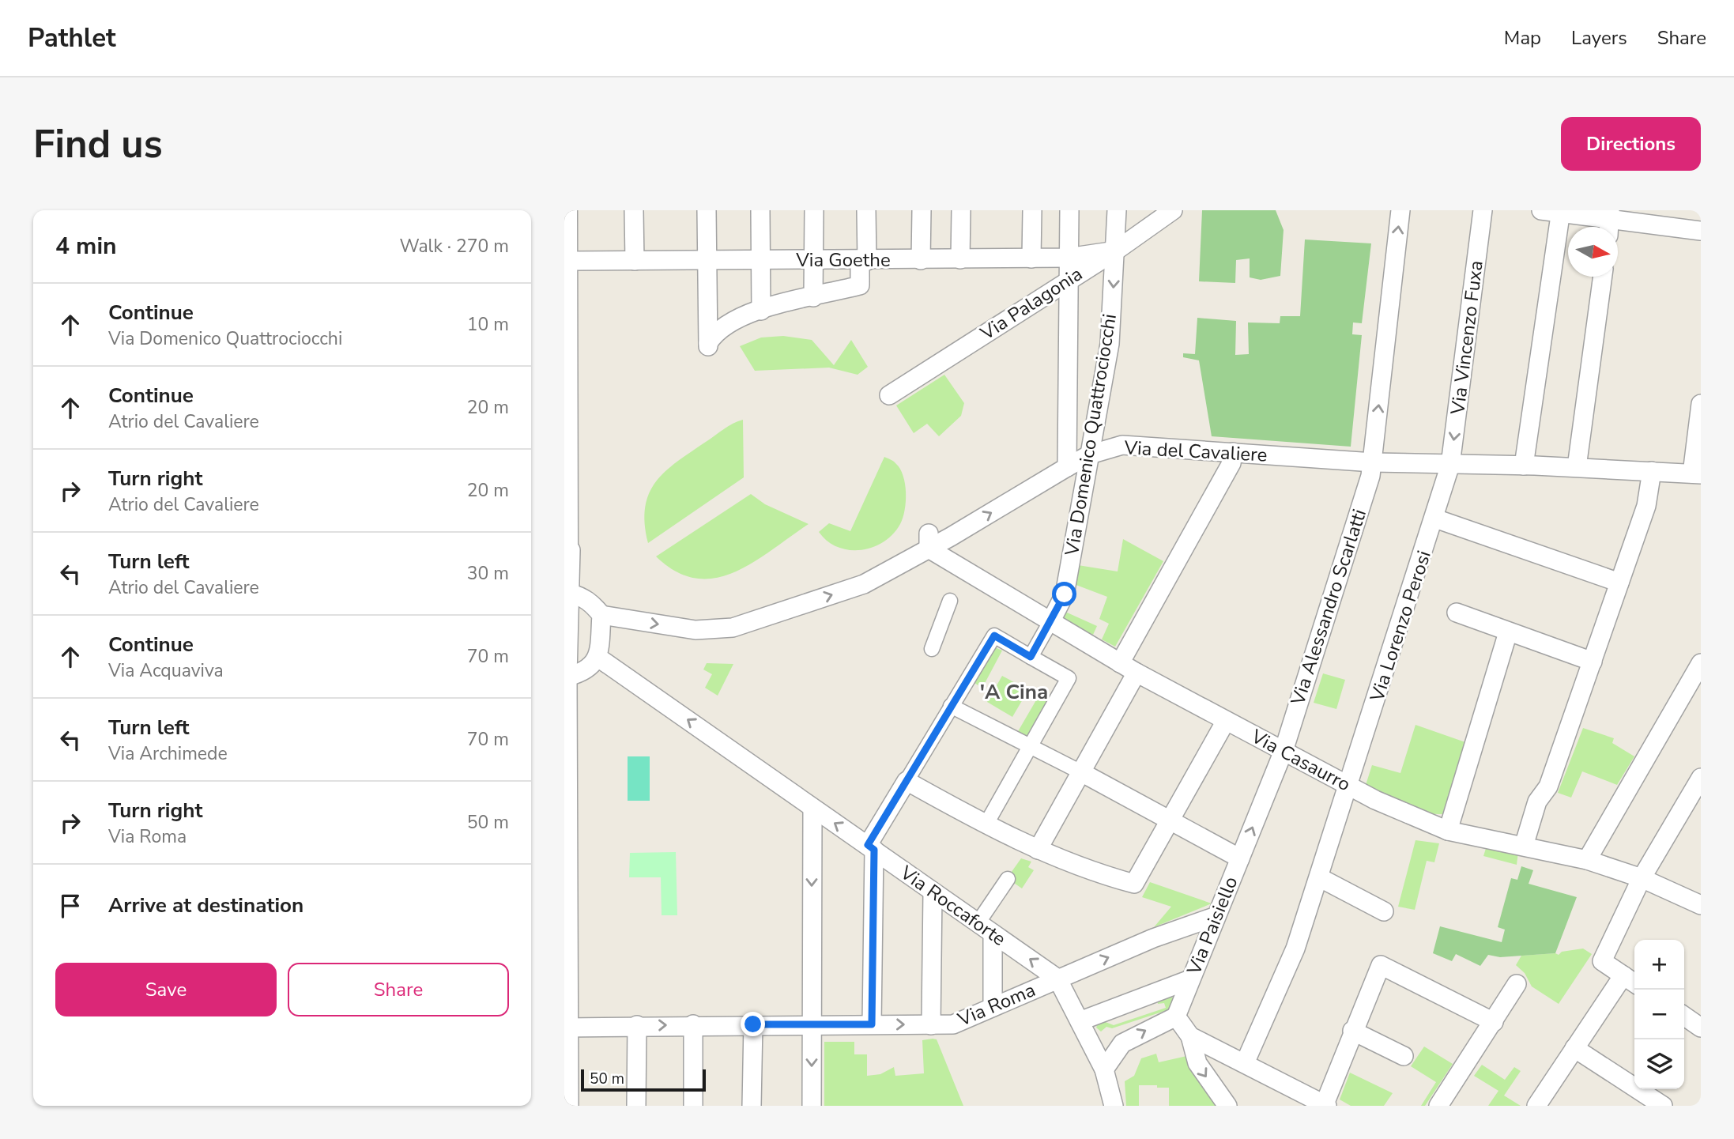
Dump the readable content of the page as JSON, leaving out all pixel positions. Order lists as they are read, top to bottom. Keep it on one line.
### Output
{"streets":{"street":["Via Goethe","Via Palagonia","Via Vincenzo Fuxa","Via Domenico Quattrociocchi","Via del Cavaliere","Via Alessandro Scarlatti","Via Lorenzo Perosi","Via Casaurro","Via Roccaforte","Via Paisiello","Via Roma"]},"crossings":[["Via Goethe","Via Palagonia"],["Via Goethe","Via Domenico Quattrociocchi"],["Via Palagonia","Via Domenico Quattrociocchi"],["Via Vincenzo Fuxa","Via del Cavaliere"],["Via Vincenzo Fuxa","Via Lorenzo Perosi"],["Via Domenico Quattrociocchi","Via del Cavaliere"],["Via Domenico Quattrociocchi","Via Casaurro"],["Via del Cavaliere","Via Alessandro Scarlatti"],["Via del Cavaliere","Via Lorenzo Perosi"],["Via del Cavaliere","Via Casaurro"],["Via Alessandro Scarlatti","Via Casaurro"],["Via Alessandro Scarlatti","Via Paisiello"],["Via Lorenzo Perosi","Via Casaurro"],["Via Casaurro","Via Paisiello"],["Via Roccaforte","Via Roma"],["Via Paisiello","Via Roma"]],"one_way":["Via del Cavaliere","Via Roccaforte"],"districts":["'A Cina"],"scale_bar":"50 m","north":"right","page":{"header":"Pathlet","nav":["Map","Layers","Share"],"buttons":["Directions",["Save","Share"]],"title":"Find us","heading":["4 min","Walk · 270 m"],"list":[["Continue","Via Domenico Quattrociocchi","10 m"],["Continue","Atrio del Cavaliere","20 m"],["Turn right","Atrio del Cavaliere","20 m"],["Turn left","Atrio del Cavaliere","30 m"],["Continue","Via Acquaviva","70 m"],["Turn left","Via Archimede","70 m"],["Turn right","Via Roma","50 m"],"Arrive at destination"],"map_buttons":["+","−"],"scale":"50 m"}}
